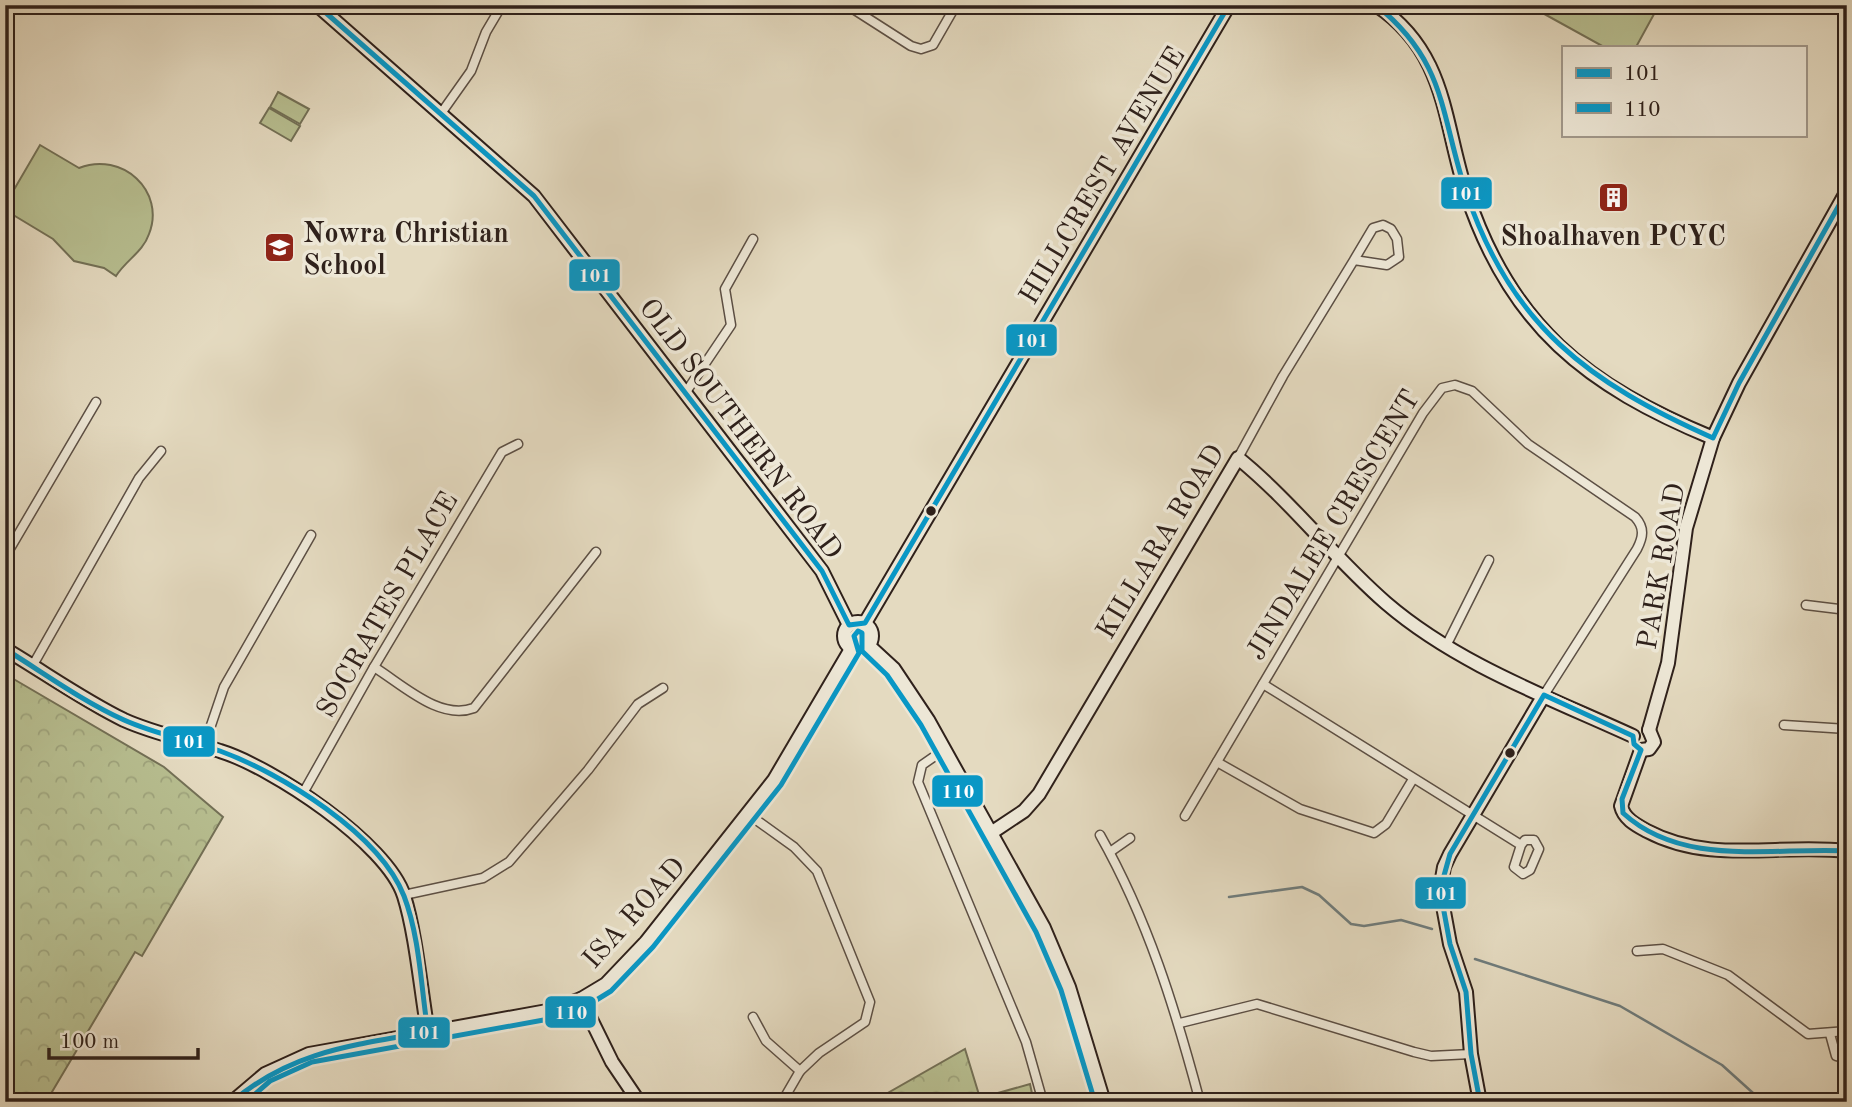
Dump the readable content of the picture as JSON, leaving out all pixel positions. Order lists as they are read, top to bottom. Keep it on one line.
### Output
{"streets":{"street":["HILLCREST AVENUE","OLD SOUTHERN ROAD","JINDALEE CRESCENT","KILLARA ROAD","PARK ROAD","SOCRATES PLACE","ISA ROAD"]},"crossings":[["HILLCREST AVENUE","OLD SOUTHERN ROAD"],["HILLCREST AVENUE","ISA ROAD"],["OLD SOUTHERN ROAD","ISA ROAD"]],"places":{"building":["Shoalhaven PCYC"],"school or university":["Nowra Christian School"]},"lines":["transit line 101","transit line 110"],"legend":["101","110"],"scale_bar":"100 m"}
